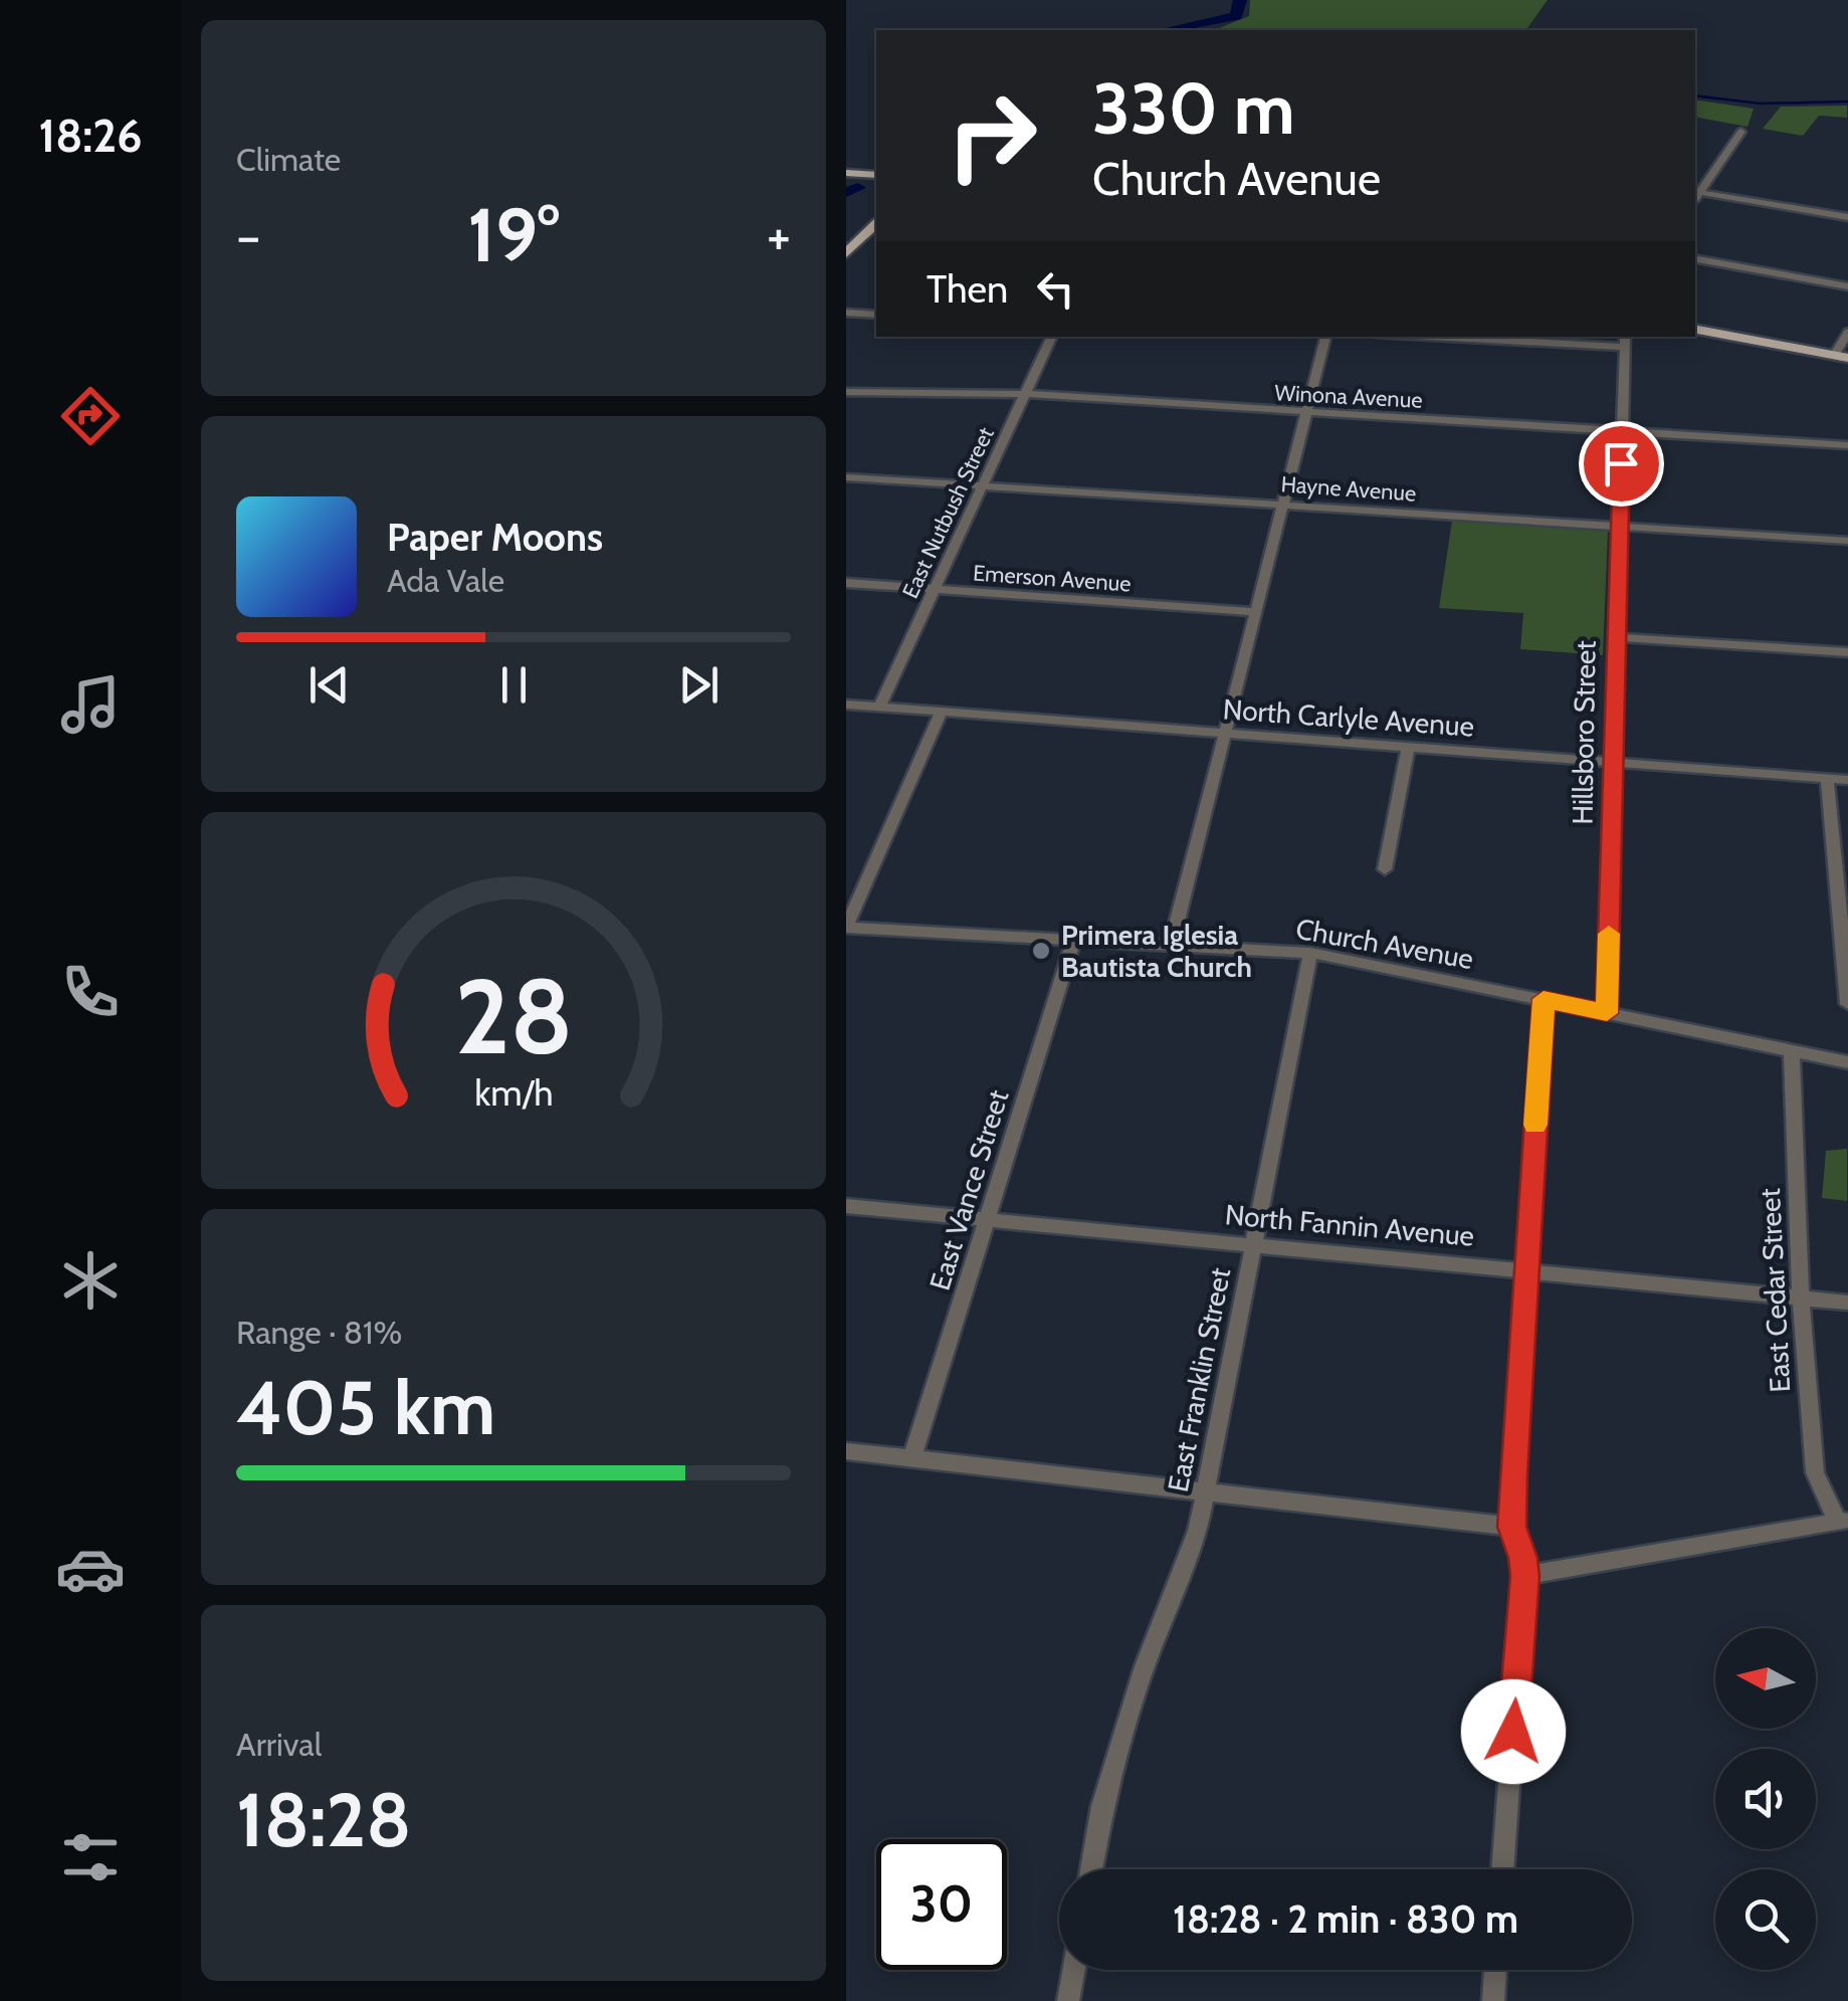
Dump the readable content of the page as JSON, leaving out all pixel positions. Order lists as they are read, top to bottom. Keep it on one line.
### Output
{"streets":{"street":["Winona Avenue","Hayne Avenue","East Nutbush Street","Emerson Avenue","North Carlyle Avenue","Hillsboro Street","Church Avenue","East Vance Street","North Fannin Avenue","East Cedar Street","East Franklin Street"]},"crossings":[["Winona Avenue","East Nutbush Street"],["Winona Avenue","Hillsboro Street"],["Hayne Avenue","East Nutbush Street"],["Hayne Avenue","Hillsboro Street"],["East Nutbush Street","Emerson Avenue"],["East Nutbush Street","North Carlyle Avenue"],["North Carlyle Avenue","Hillsboro Street"],["Hillsboro Street","Church Avenue"],["Church Avenue","East Vance Street"],["Church Avenue","East Cedar Street"],["Church Avenue","East Franklin Street"],["East Vance Street","North Fannin Avenue"],["North Fannin Avenue","East Cedar Street"],["North Fannin Avenue","East Franklin Street"]],"places":["Primera Iglesia Bautista Church"],"north":"left","page":{"tabs":"18:26","tile":["Climate",["Range · 81%","405 km"],["Arrival","18:28"]],"turn":["330 m","Church Avenue"],"heat":["−","19°","+"],"then":"Then","song":["Paper Moons","Ada Vale"],"limit":"30","trip":"18:28 · 2 min · 830 m","gauge":["28","km/h"]}}
